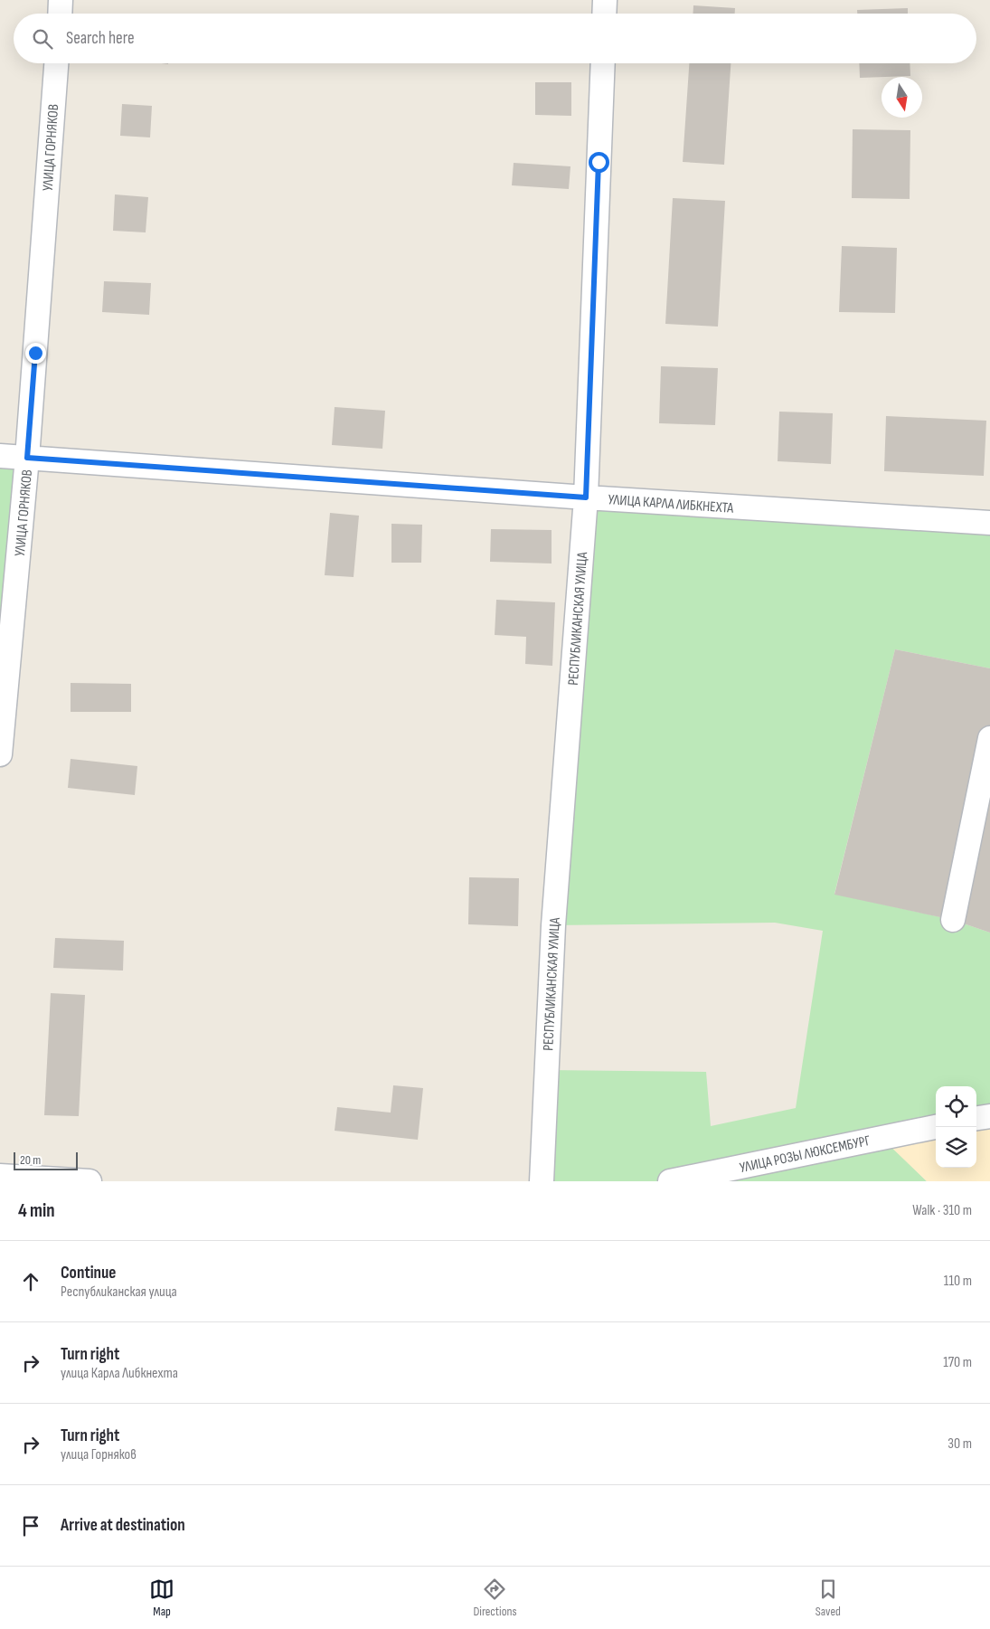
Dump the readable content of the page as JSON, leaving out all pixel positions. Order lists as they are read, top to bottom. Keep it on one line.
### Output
{"streets":{"street":["УЛИЦА ГОРНЯКОВ","УЛИЦА КАРЛА ЛИБКНЕХТА","РЕСПУБЛИКАНСКАЯ УЛИЦА","УЛИЦА РОЗЫ ЛЮКСЕМБУРГ"]},"crossings":[["УЛИЦА ГОРНЯКОВ","УЛИЦА КАРЛА ЛИБКНЕХТА"],["УЛИЦА КАРЛА ЛИБКНЕХТА","РЕСПУБЛИКАНСКАЯ УЛИЦА"]],"scale_bar":"20 m","north":"bottom","page":{"search":"Search here","scale":"20 m","heading":["4 min","Walk · 310 m"],"list":[["Continue","Республиканская улица","110 m"],["Turn right","улица Карла Либкнехта","170 m"],["Turn right","улица Горняков","30 m"],"Arrive at destination"],"nav":["Map","Directions","Saved"]}}
